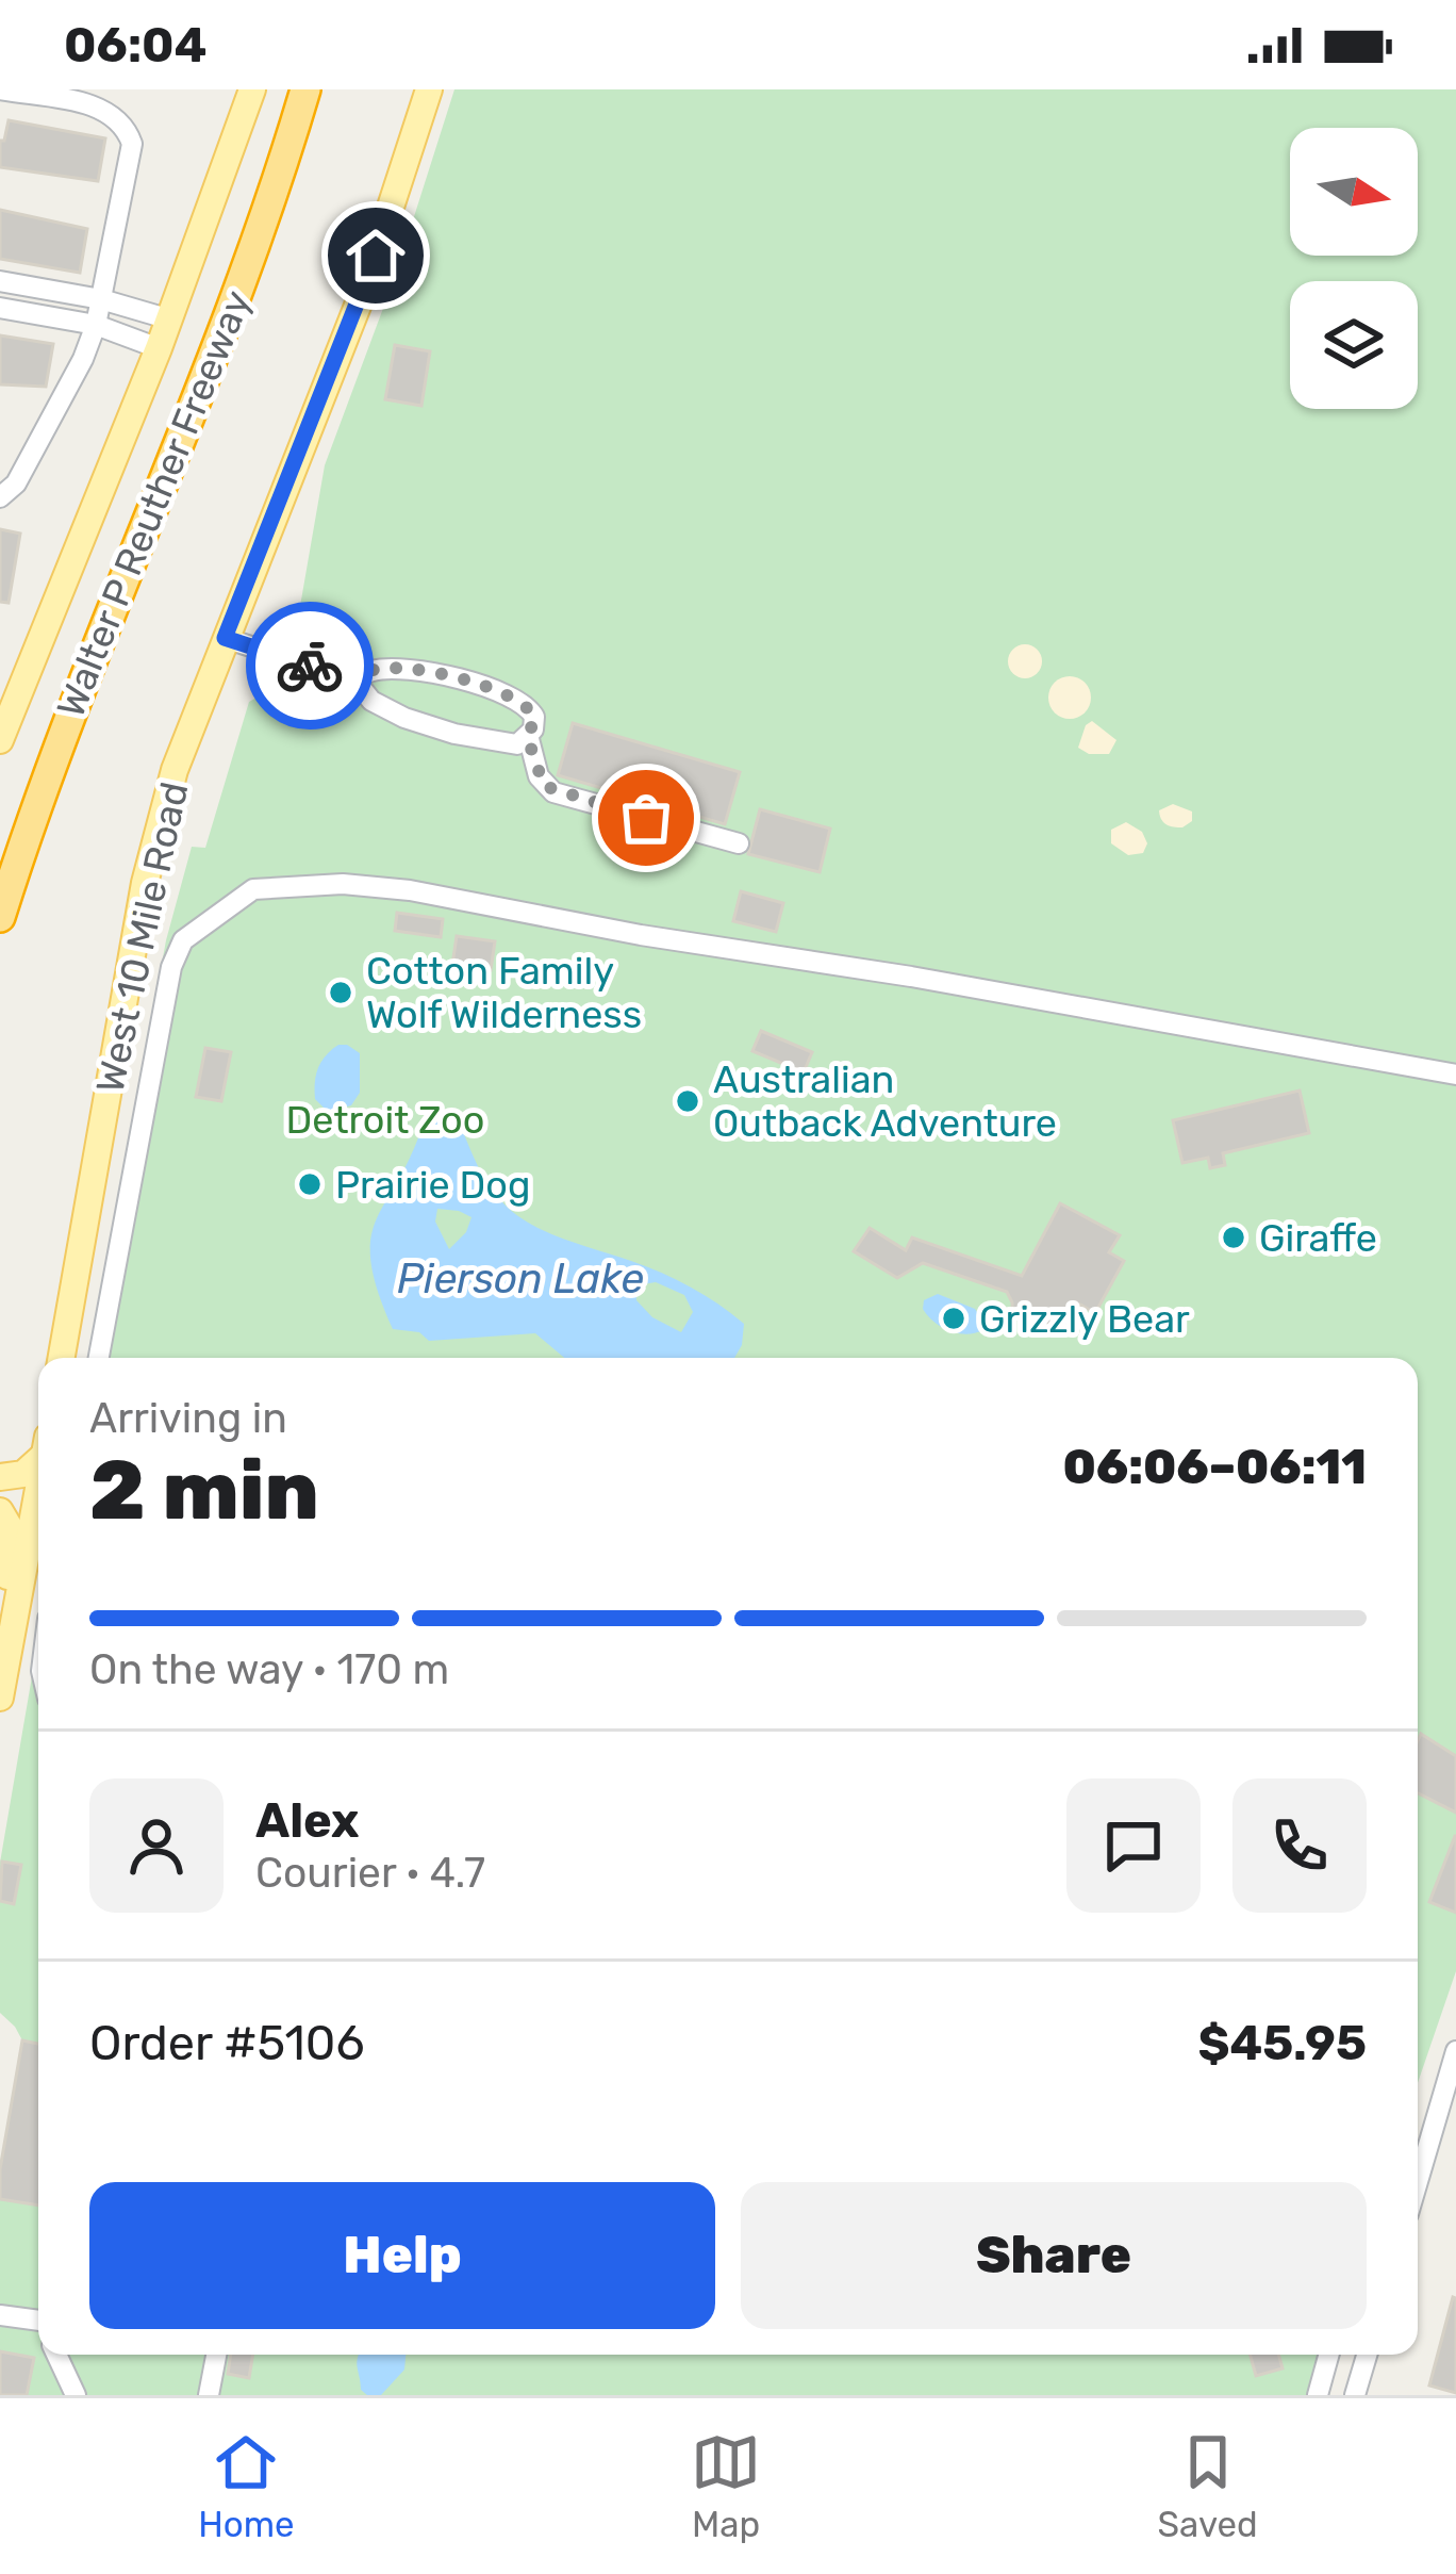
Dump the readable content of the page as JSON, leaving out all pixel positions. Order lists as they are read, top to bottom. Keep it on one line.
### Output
{"streets":{"highway":["Walter P Reuther Freeway"],"main road":["West 10 Mile Road"]},"water":["Pierson Lake"],"parks":["Detroit Zoo"],"places":["Cotton Family Wolf Wilderness","Australian Outback Adventure","Prairie Dog","Giraffe","Grizzly Bear"],"north":"right","page":{"status":"06:04","heading":["2 min","Arriving in","06:06–06:11"],"panel":["Alex","Courier · 4.7","Order #5106","$45.95"],"bar":"On the way · 170 m","buttons":["Help","Share"],"tabs":["Home","Map","Saved"]}}
